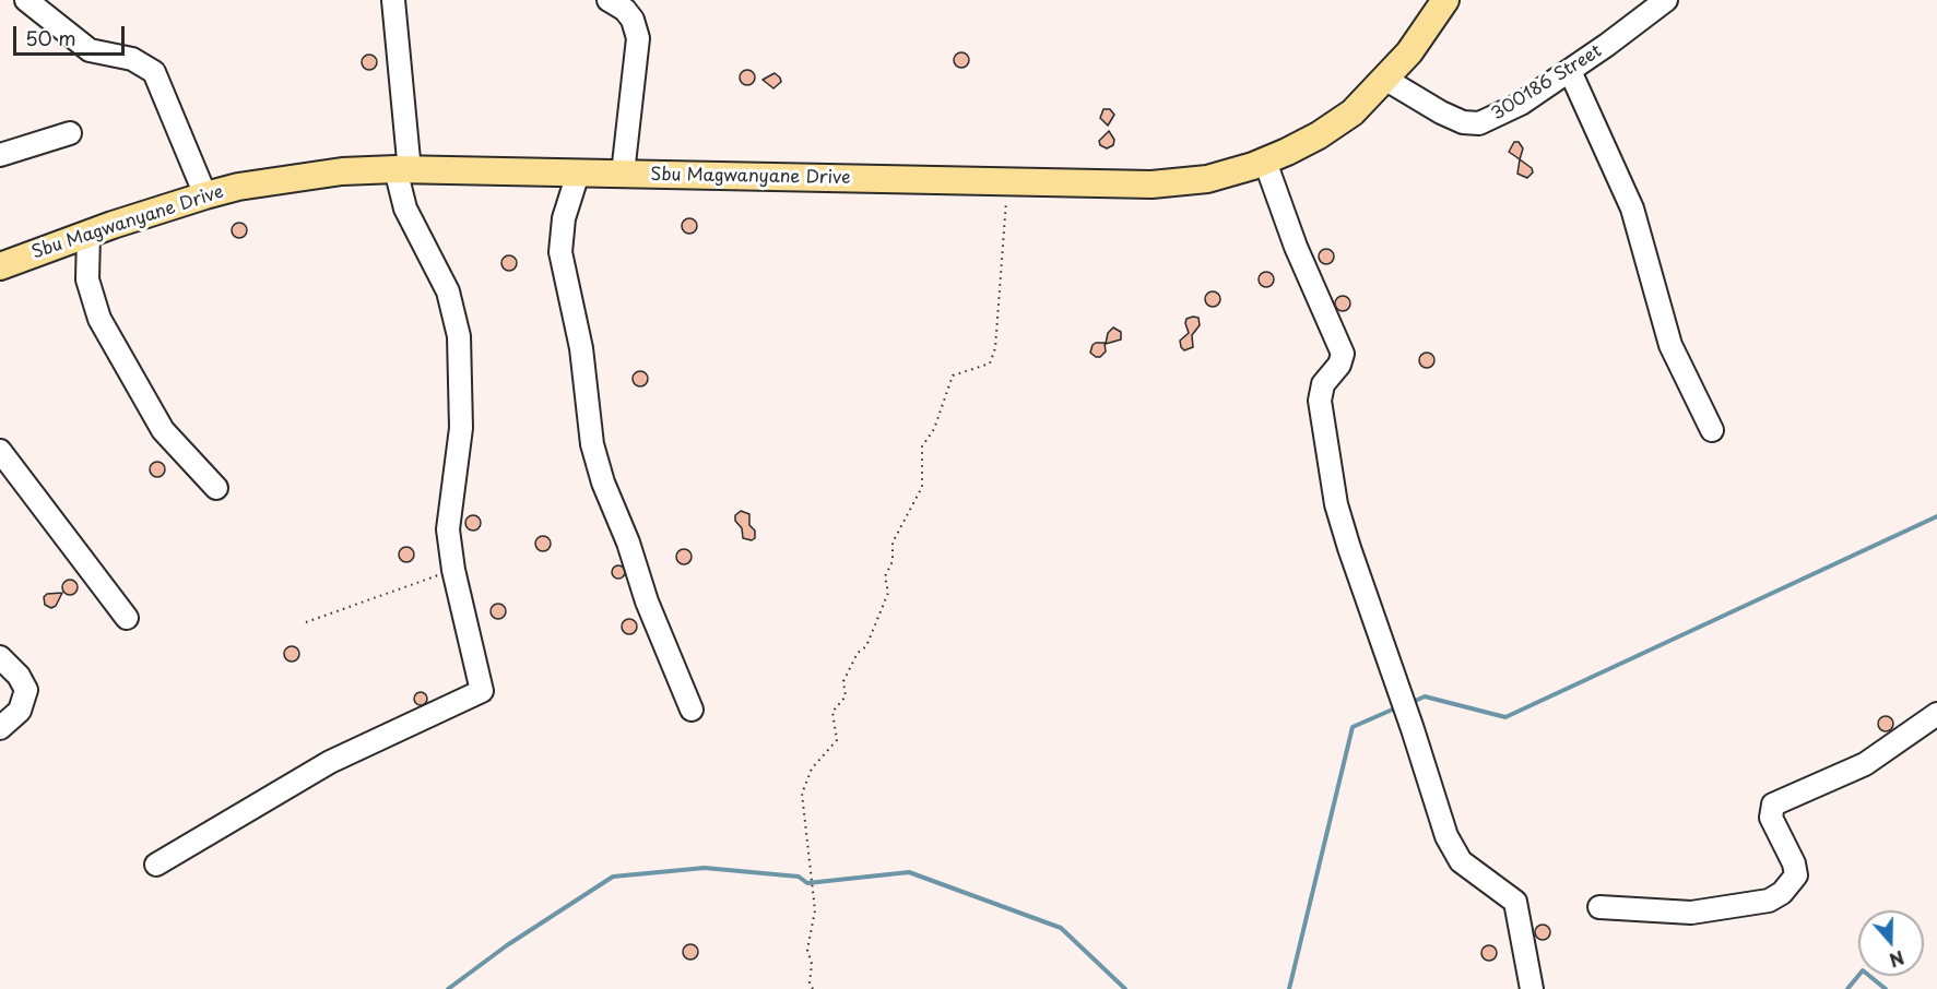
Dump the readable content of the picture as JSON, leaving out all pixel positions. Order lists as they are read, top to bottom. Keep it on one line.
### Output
{"streets":{"main road":["Sbu Magwanyane Drive"],"street":["300186 Street"]},"crossings":[["300186 Street","Sbu Magwanyane Drive"]],"scale_bar":"50 m","north":"bottom"}
